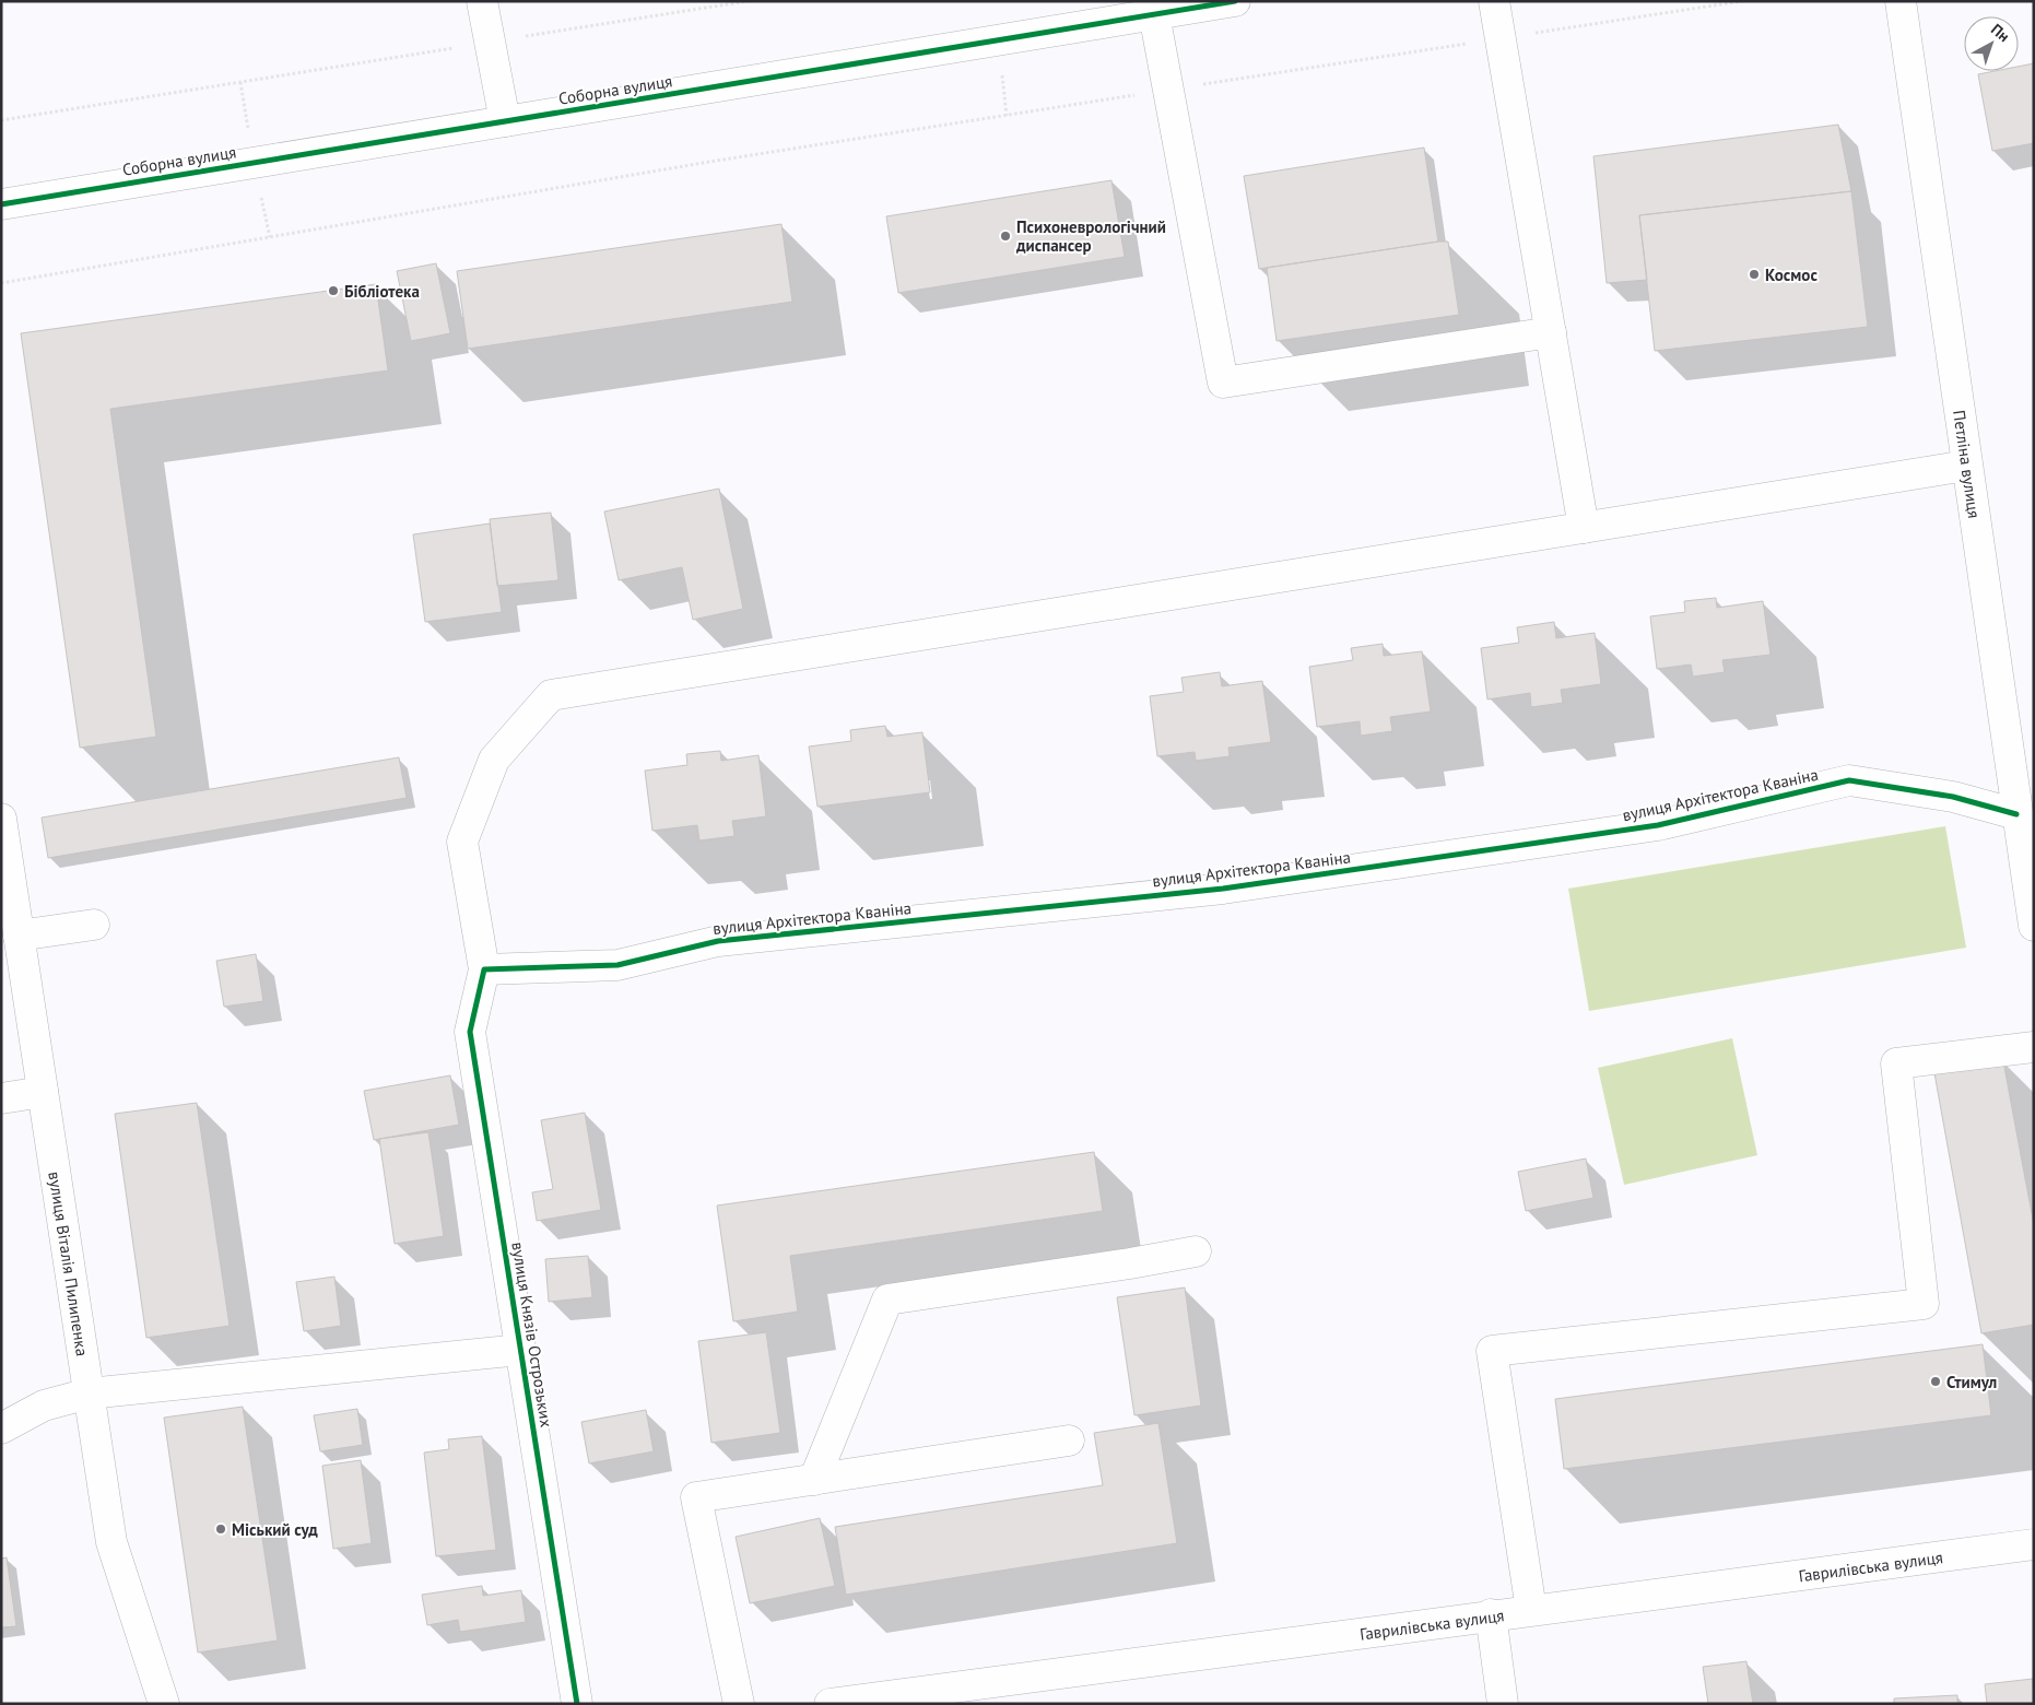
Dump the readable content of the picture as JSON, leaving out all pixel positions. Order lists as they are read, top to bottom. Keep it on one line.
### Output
{"streets":{"street":["Соборна вулиця","Петліна вулиця","вулиця Архітектора Кваніна","вулиця Віталія Пилипенка","вулиця Князів Острозьких","Гаврилівська вулиця"]},"crossings":[["Петліна вулиця","вулиця Архітектора Кваніна"],["вулиця Архітектора Кваніна","вулиця Князів Острозьких"],["вулиця Віталія Пилипенка","вулиця Князів Острозьких"]],"places":["Психоневрологічний диспансер","Космос","Бібліотека","Стимул","Міський суд"],"north":"top right"}
